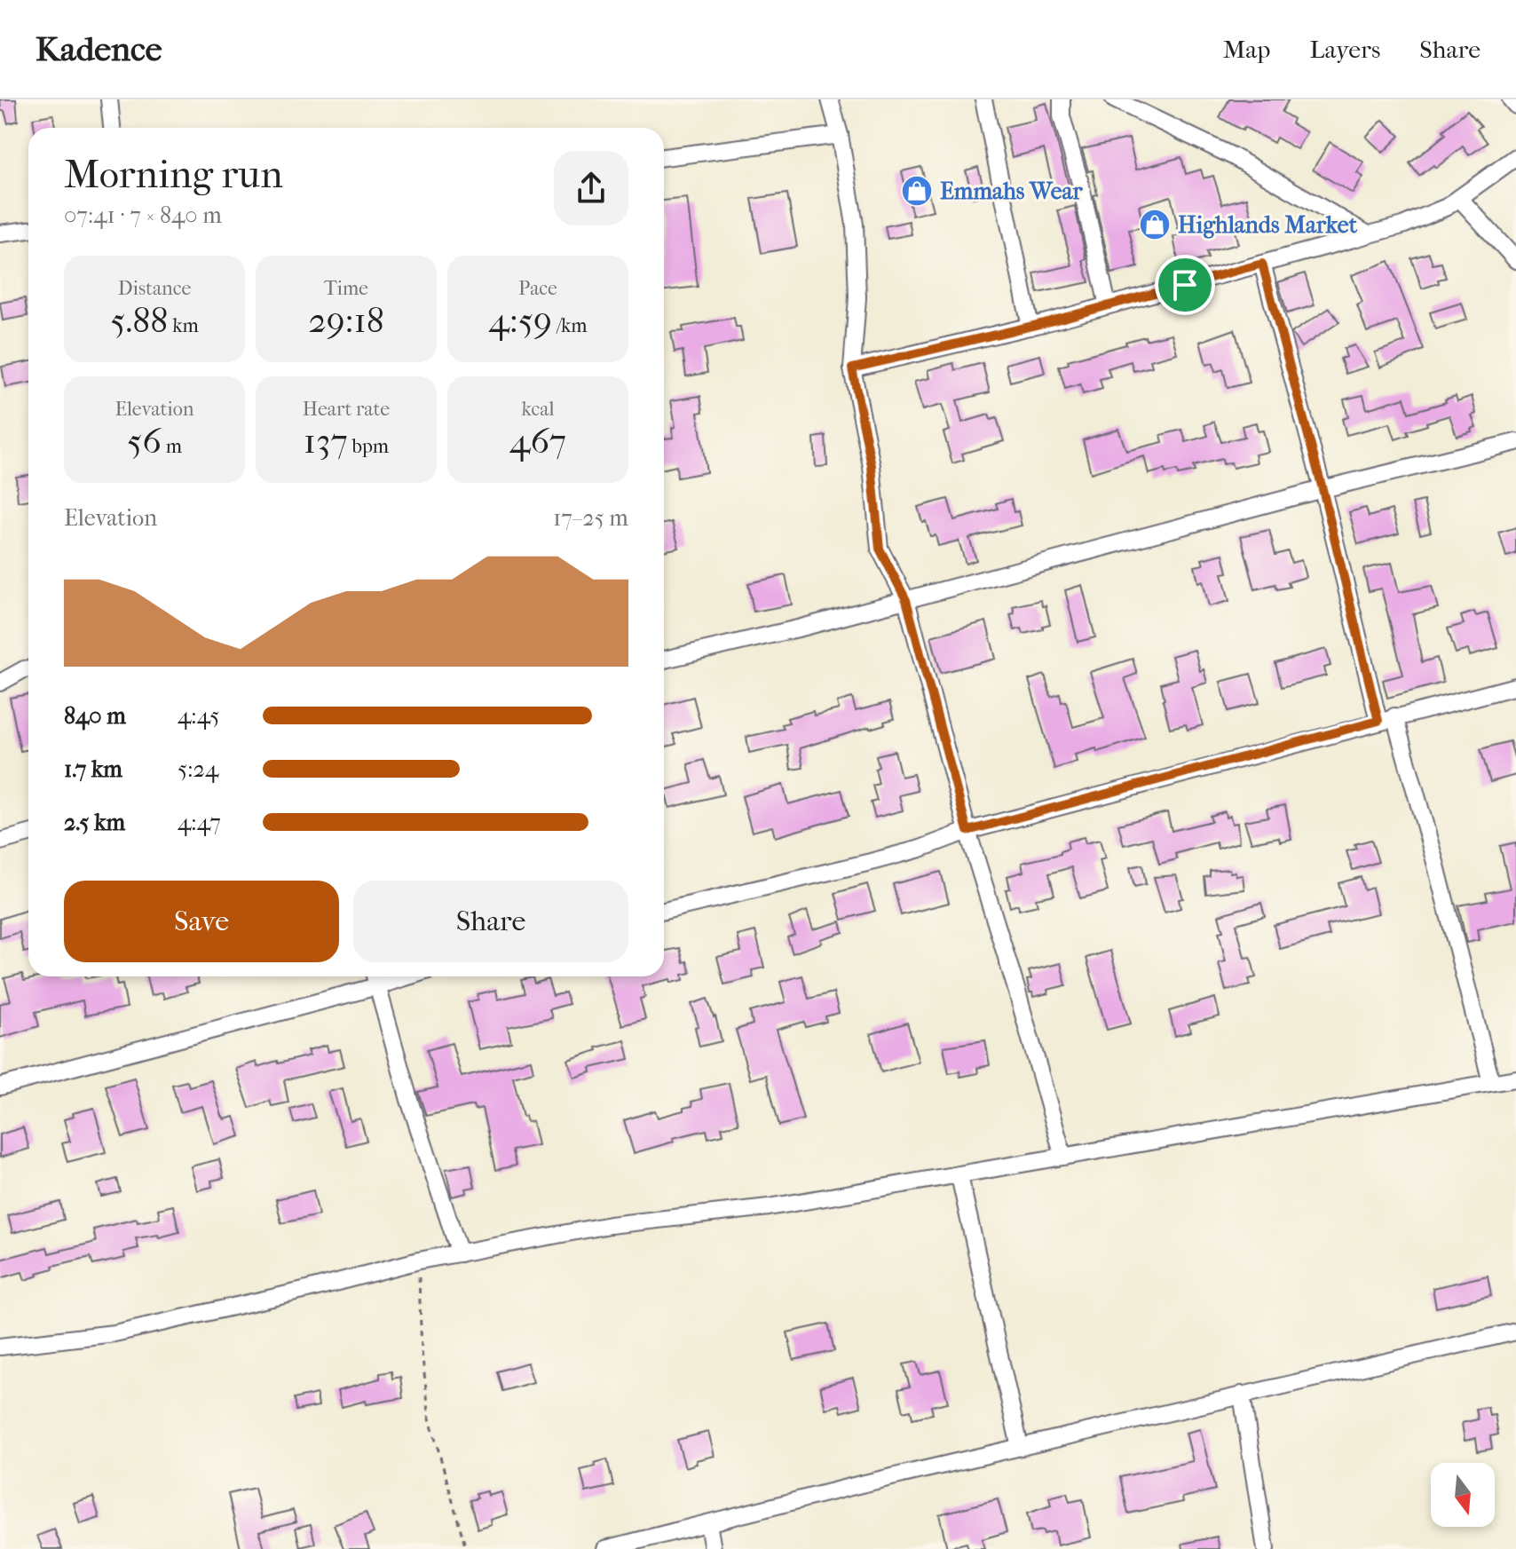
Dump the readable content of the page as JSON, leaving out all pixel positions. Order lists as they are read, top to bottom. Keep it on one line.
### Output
{"places":{"shop":["Emmahs Wear","Highlands Market"]},"north":"bottom","page":{"header":"Kadence","nav":["Map","Layers","Share"],"heading":["Morning run","07:41 · 7 × 840 m"],"stats":[["Distance","5.88 km"],["Time","29:18"],["Pace","4:59 /km"],["Elevation","56 m"],["Heart rate","137 bpm"],["kcal","467"]],"chart":["Elevation","17–25 m"],"list":[{"name":"840 m","note":"4:45"},{"name":"1.7 km","note":"5:24"},{"name":"2.5 km","note":"4:47"}],"buttons":["Save","Share"]}}
